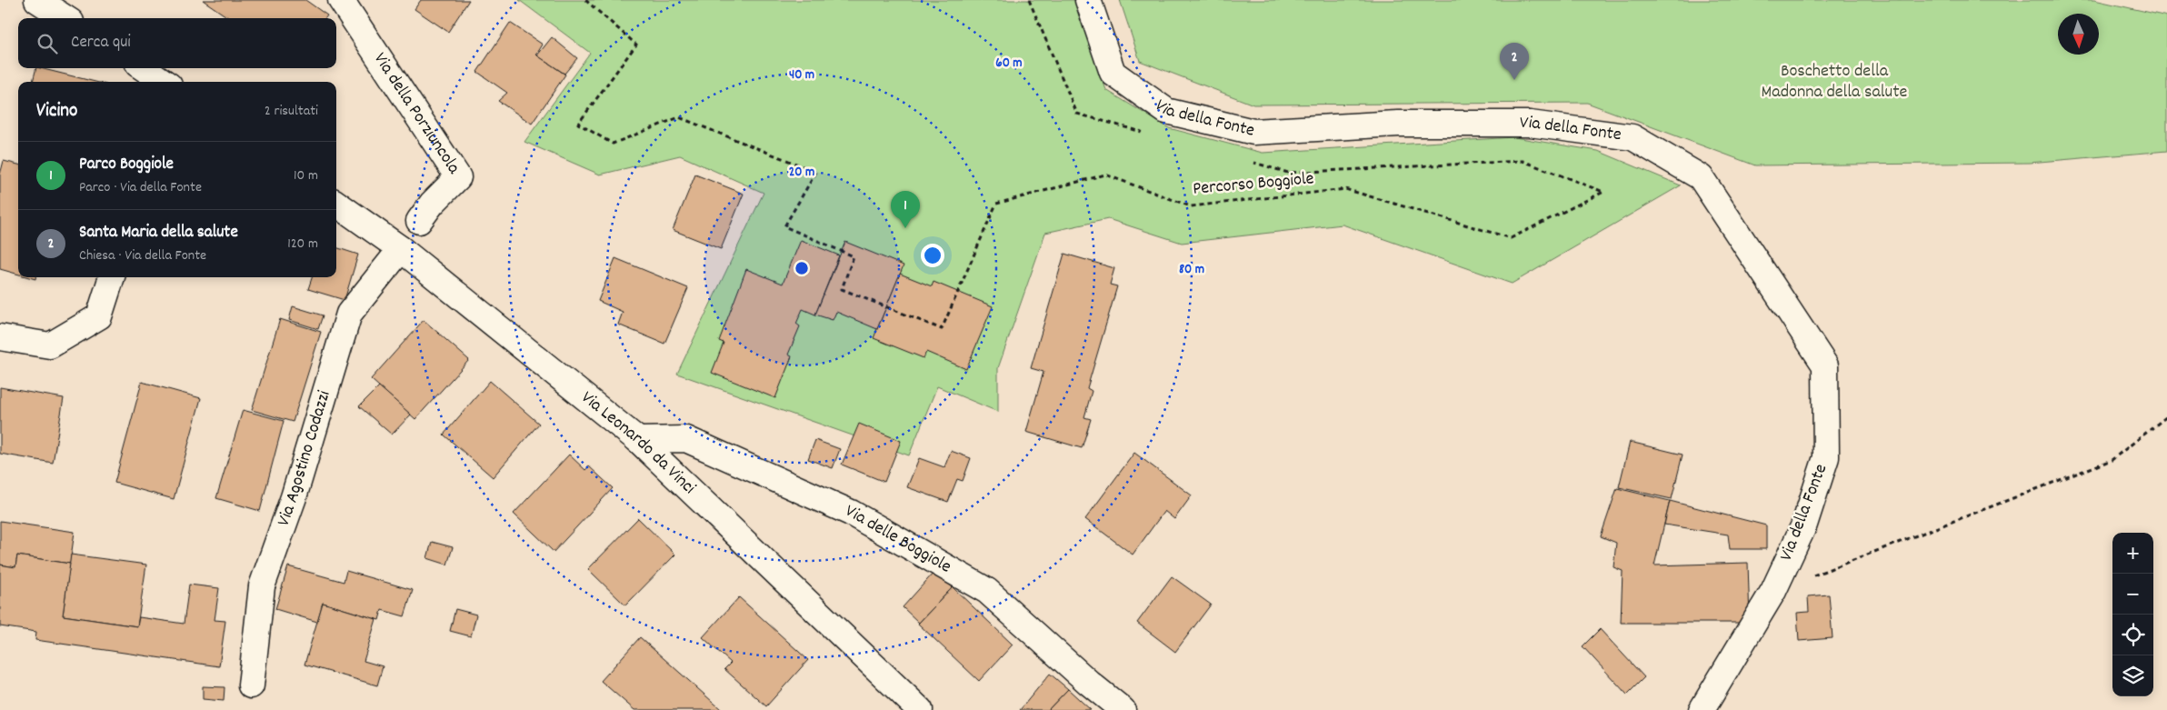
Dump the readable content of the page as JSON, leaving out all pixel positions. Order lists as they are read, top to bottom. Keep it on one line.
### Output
{"streets":{"street":["Via della Porziuncola","Via della Fonte","Via Leonardo da Vinci","Via Agostino Codazzi","Via delle Boggiole"],"path":["Percorso Boggiole"]},"crossings":[["Via Leonardo da Vinci","Via Agostino Codazzi"],["Via Leonardo da Vinci","Via delle Boggiole"]],"parks":["Boschetto della Madonna della salute"],"north":"bottom","page":{"search":"Cerca qui","pins":["2","1"],"heading":["Vicino","2 risultati"],"list":[{"mark":"1","name":"Parco Boggiole","note":"Parco · Via della Fonte","value":"10 m"},{"mark":"2","name":"Santa Maria della salute","note":"Chiesa · Via della Fonte","value":"120 m"}],"map_buttons":["+","−"]},"rings":["60 m","40 m","20 m","80 m"]}
